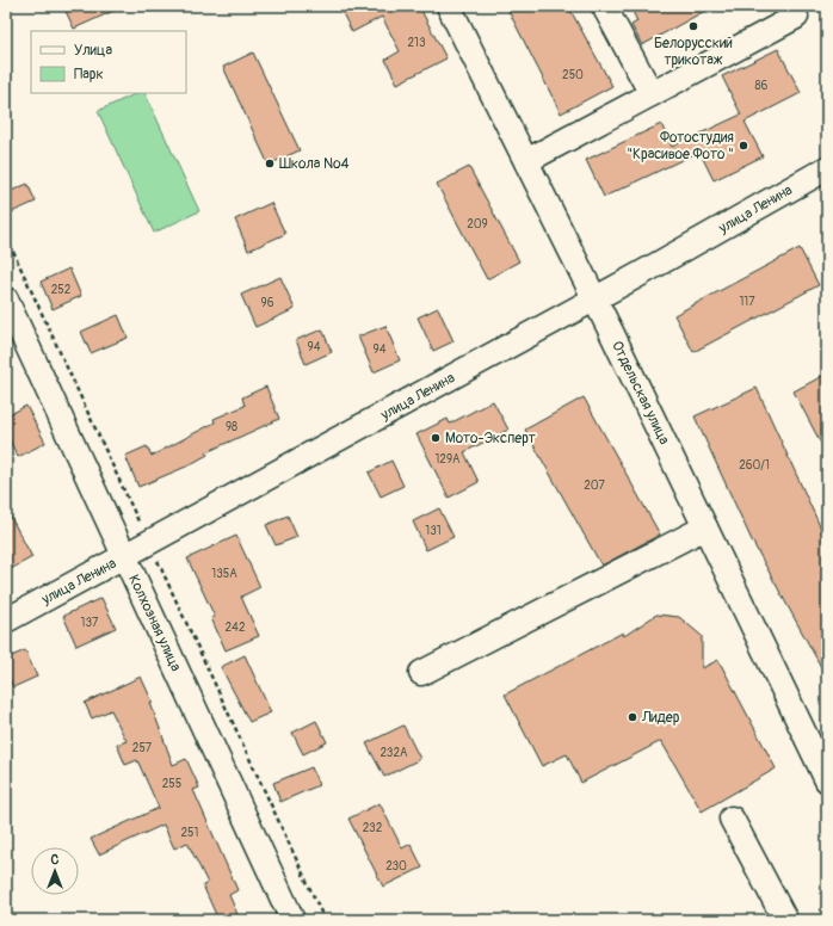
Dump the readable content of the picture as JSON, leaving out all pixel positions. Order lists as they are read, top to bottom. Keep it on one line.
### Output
{"streets":{"street":["улица Ленина","Отдельская улица","Колхозная улица"]},"crossings":[["улица Ленина","Отдельская улица"],["улица Ленина","Колхозная улица"]],"places":["Белорусский трикотаж","Фотостудия \"Красивое Фото \"","Школа №4","Мото-Эксперт","Лидер"],"house_numbers":["213","250","86","209","252","117","96","94","94","98","129А","260/1","207","131","135А","137","242","257","232А","255","232","251","230"],"legend":["Улица","Парк"],"north":"top"}
